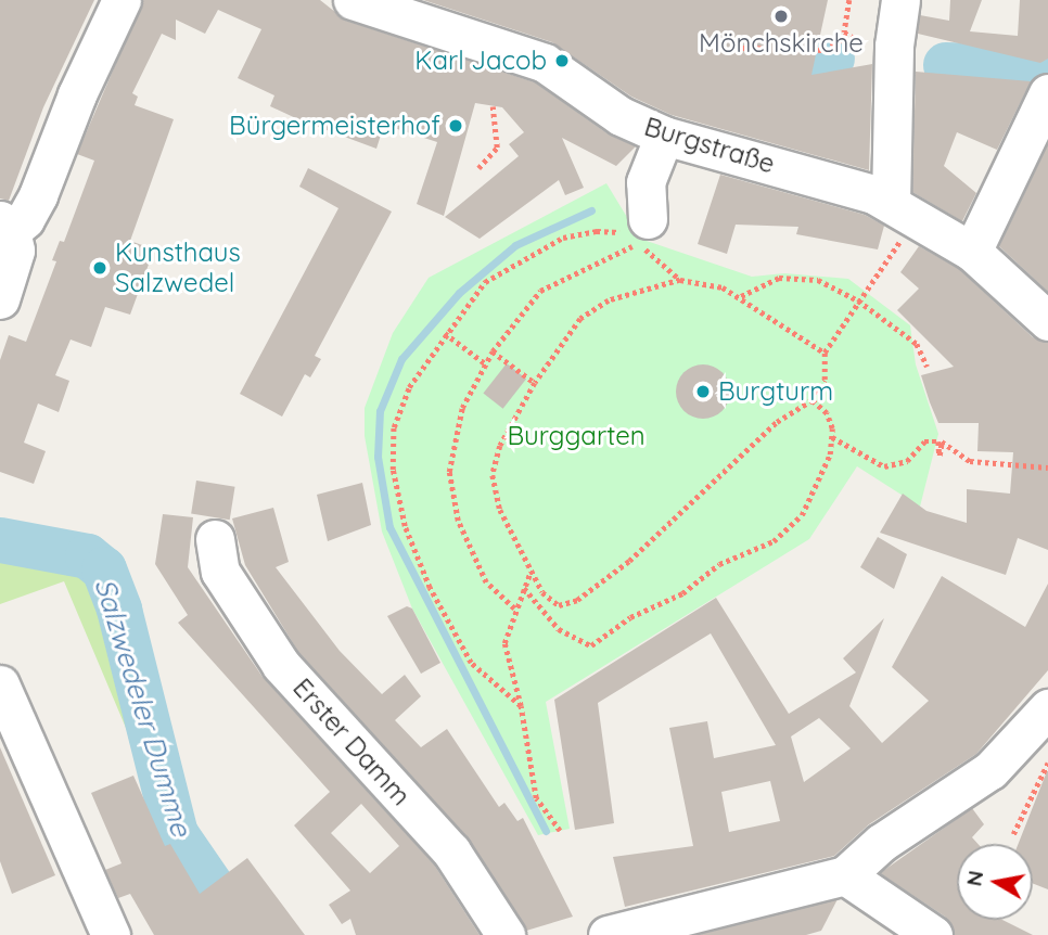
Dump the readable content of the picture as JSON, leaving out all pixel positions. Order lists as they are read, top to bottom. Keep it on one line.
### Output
{"streets":{"street":["Burgstraße","Erster Damm"]},"water":["Salzwedeler Dumme"],"parks":["Burggarten"],"places":["Mönchskirche","Karl Jacob","Bürgermeisterhof","Kunsthaus Salzwedel","Burgturm"],"north":"left"}
